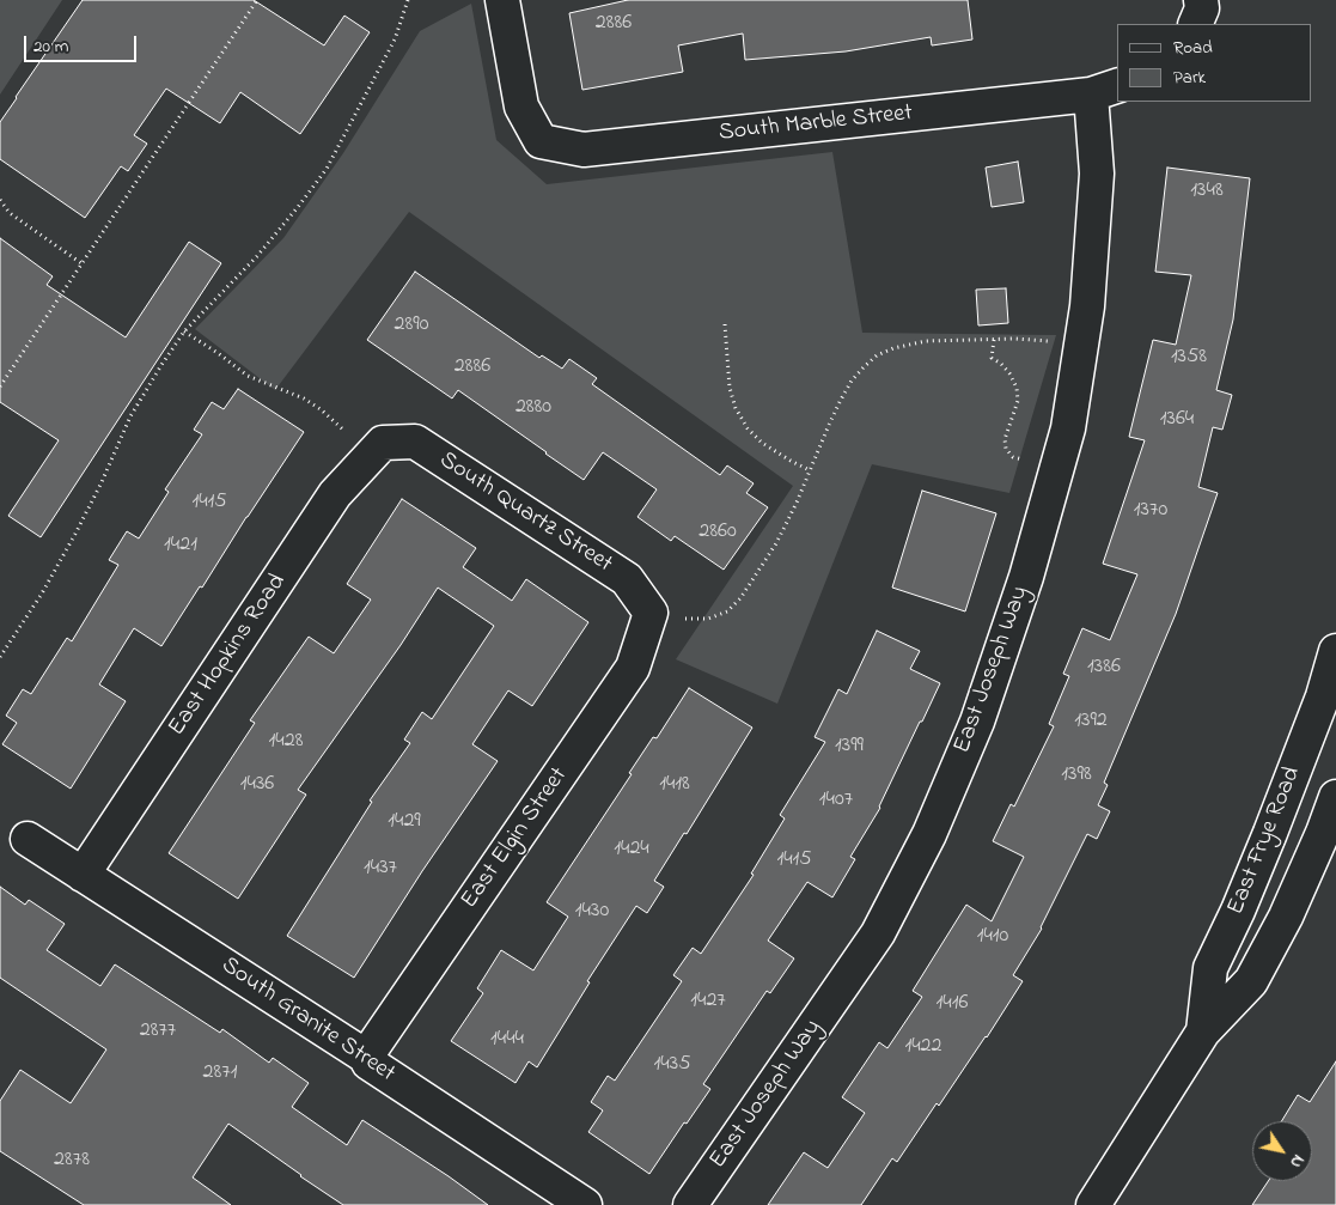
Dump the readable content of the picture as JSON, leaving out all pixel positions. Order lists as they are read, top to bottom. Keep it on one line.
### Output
{"streets":{"street":["South Marble Street","South Quartz Street","East Hopkins Road","East Joseph Way","East Elgin Street","East Frye Road","South Granite Street"]},"crossings":[["South Marble Street","East Joseph Way"],["South Quartz Street","East Hopkins Road"],["South Quartz Street","East Elgin Street"],["East Hopkins Road","South Granite Street"],["East Elgin Street","South Granite Street"]],"house_numbers":["2886","1348","2890","1358","2886","2880","1364","1415","1370","2860","1421","1386","1392","1428","1399","1398","1436","1418","1407","1429","1424","1415","1437","1430","1410","1427","1416","2877","1444","1422","1435","2871","2878"],"legend":["Road","Park"],"scale_bar":"20 m","north":"bottom right"}
